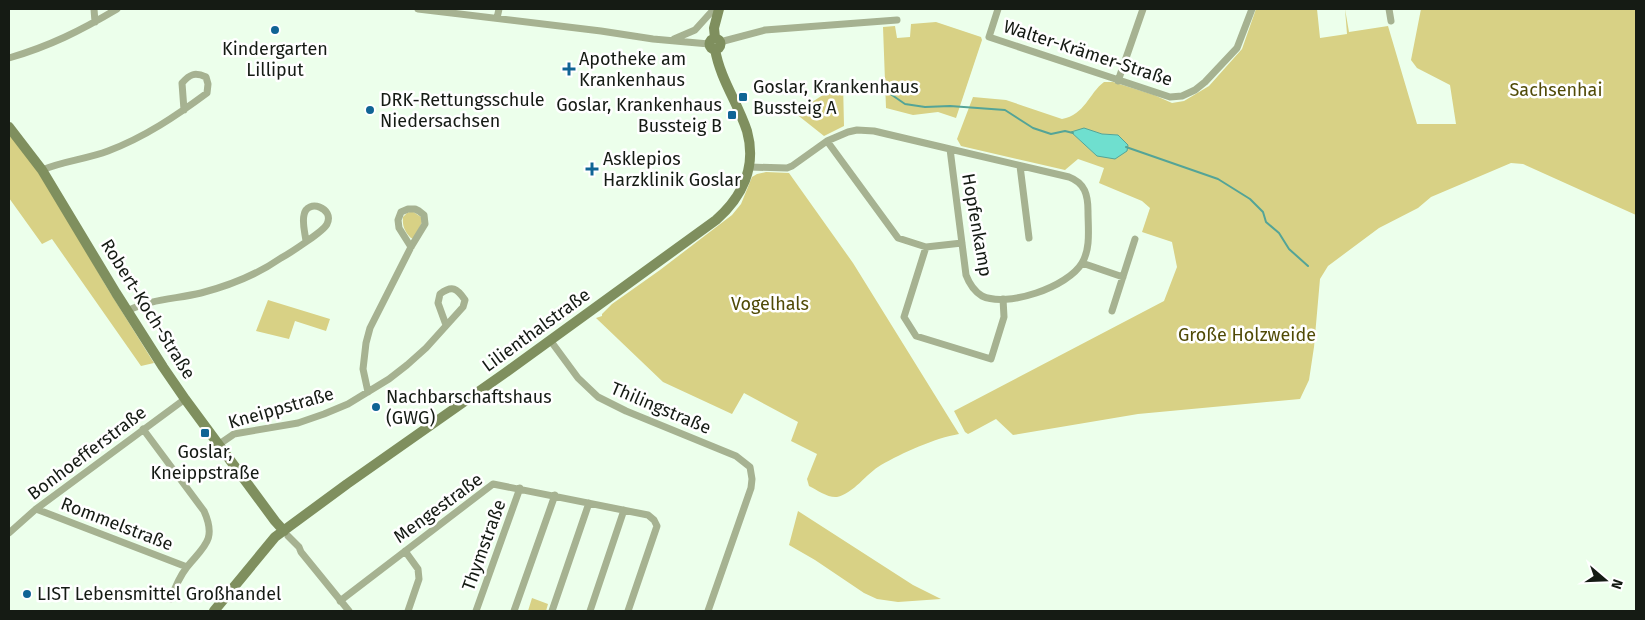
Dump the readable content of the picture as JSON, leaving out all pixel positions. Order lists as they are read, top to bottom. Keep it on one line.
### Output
{"streets":{"street":["Walter-Krämer-Straße","Hopfenkamp","Robert-Koch-Straße","Lilienthalstraße","Kneippstraße","Thilingstraße","Bonhoefferstraße","Mengestraße","Rommelstraße","Thymstraße"]},"crossings":[["Robert-Koch-Straße","Lilienthalstraße"],["Robert-Koch-Straße","Kneippstraße"],["Robert-Koch-Straße","Bonhoefferstraße"],["Lilienthalstraße","Thilingstraße"],["Bonhoefferstraße","Rommelstraße"],["Mengestraße","Thymstraße"]],"parks":["Sachsenhai","Vogelhals","Große Holzweide"],"places":{"other":["Kindergarten Lilliput","DRK-Rettungsschule Niedersachsen","Nachbarschaftshaus (GWG)","LIST Lebensmittel Großhandel"],"health":["Apotheke am Krankenhaus","Asklepios Harzklinik Goslar"],"transit":["Goslar, Krankenhaus Bussteig A","Goslar, Krankenhaus Bussteig B","Goslar, Kneippstraße"]},"north":"right"}
